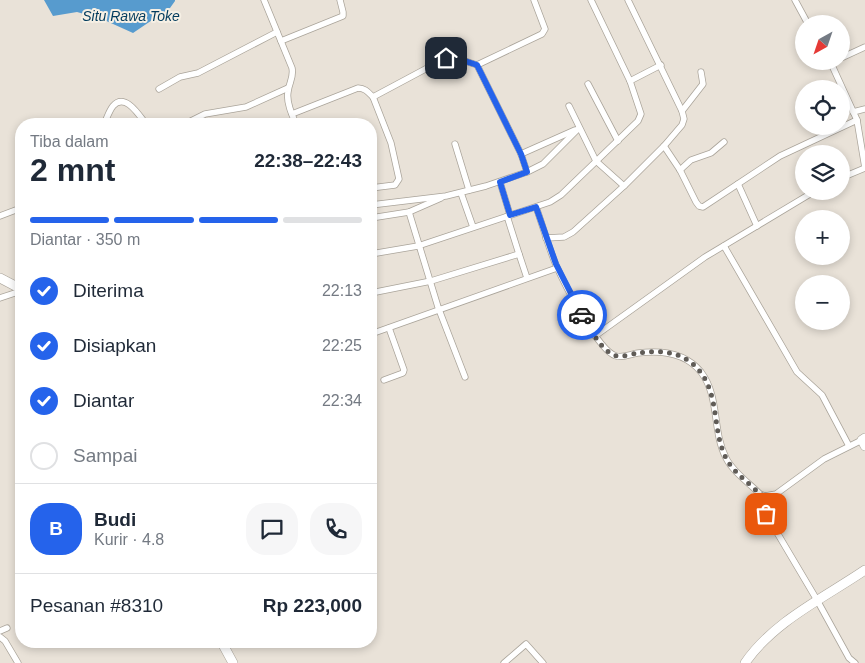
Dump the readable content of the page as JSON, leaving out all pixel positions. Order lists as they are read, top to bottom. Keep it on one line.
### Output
{"water":["Situ Rawa Toke"],"north":"bottom left","page":{"map_buttons":["+","−"],"heading":["2 mnt","Tiba dalam","22:38–22:43"],"panel":["Budi","Kurir · 4.8","Pesanan #8310","Rp 223,000"],"bar":"Diantar · 350 m","list":[["Diterima","22:13"],["Disiapkan","22:25"],["Diantar","22:34"],"Sampai"],"round":"B"}}
